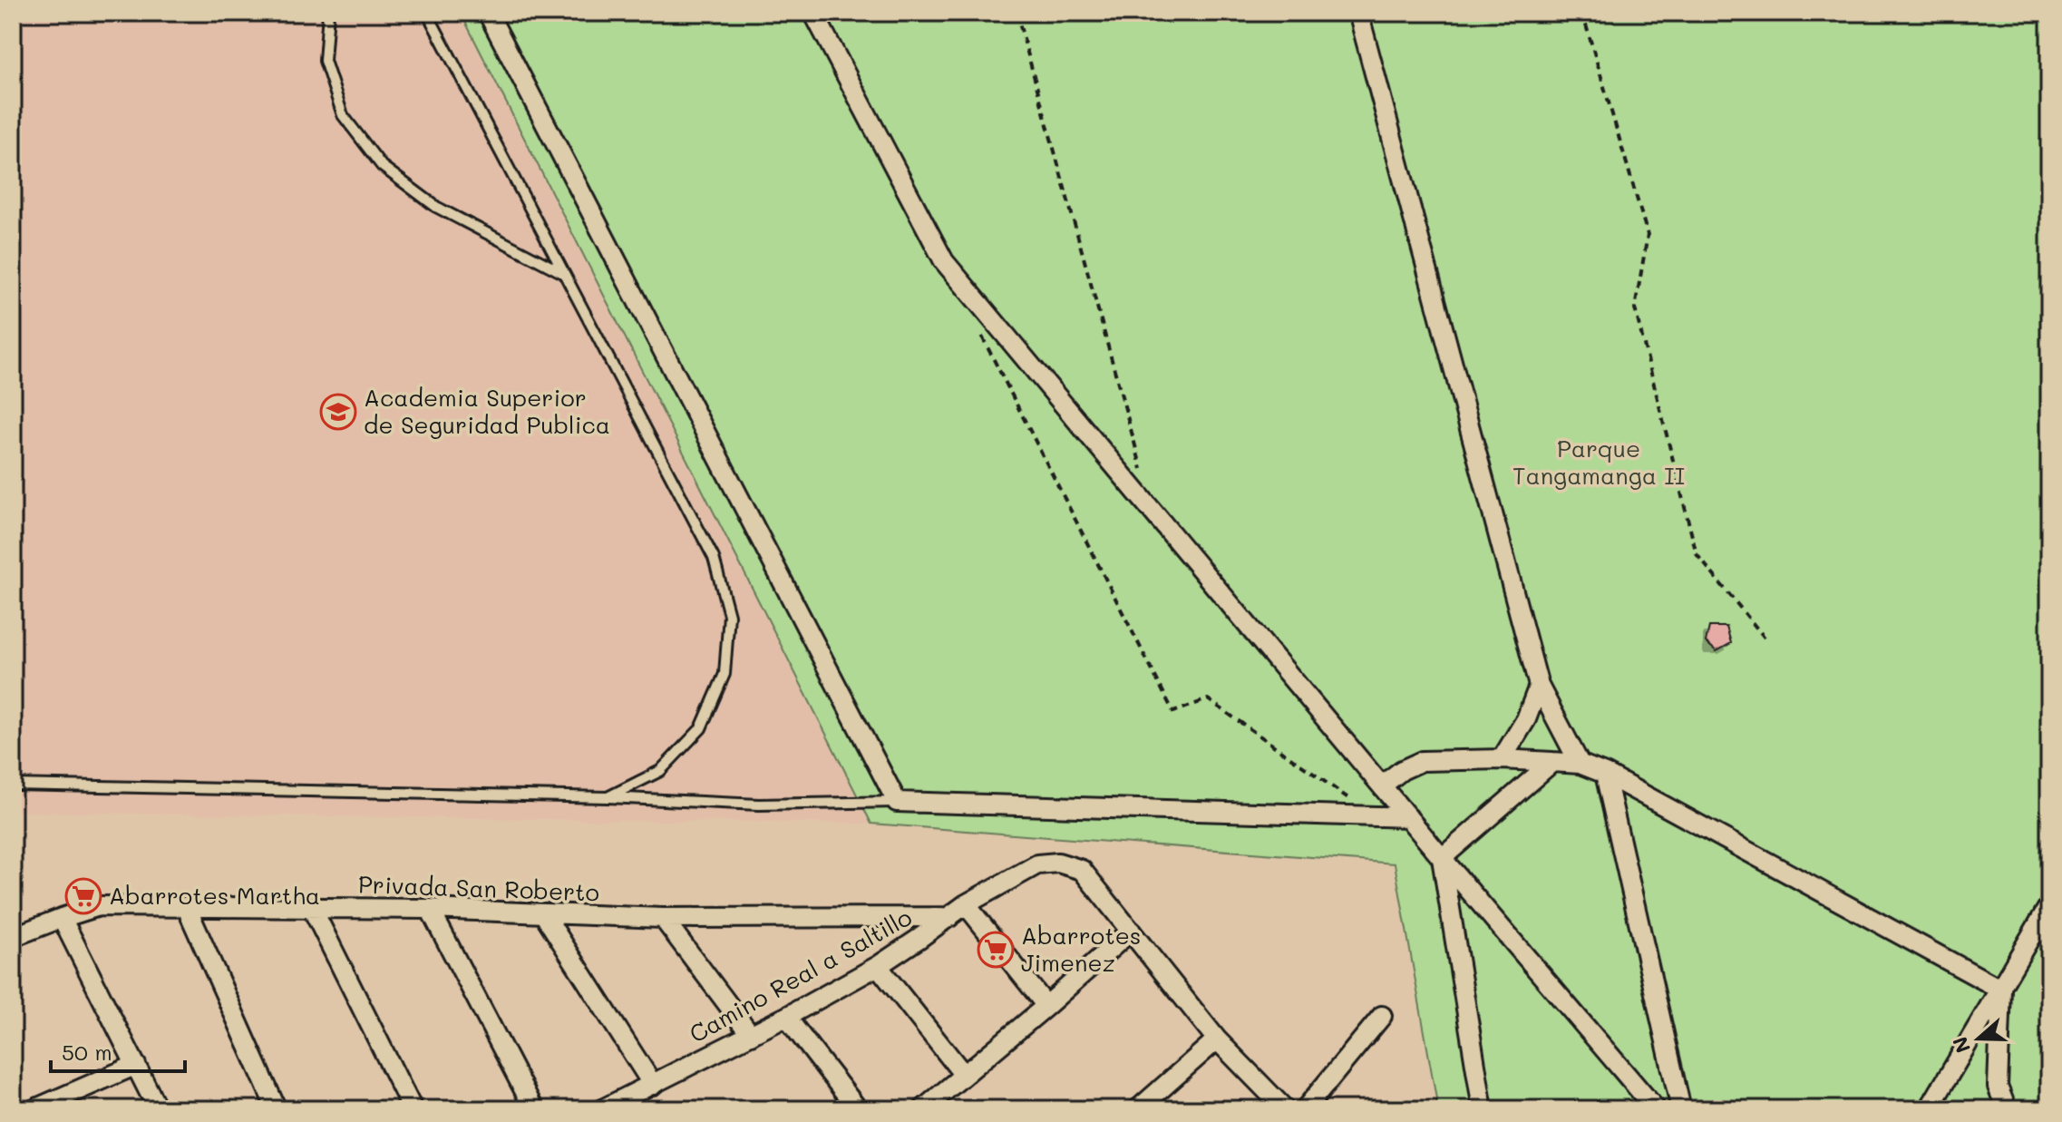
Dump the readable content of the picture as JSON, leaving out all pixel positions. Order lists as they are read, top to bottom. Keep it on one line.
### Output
{"streets":{"street":["Privada San Roberto","Camino Real a Saltillo"]},"crossings":[["Privada San Roberto","Camino Real a Saltillo"]],"parks":["Parque Tangamanga II"],"places":{"school or university":["Academia Superior de Seguridad Publica"],"supermarket":["Abarrotes Martha","Abarrotes Jimenez"]},"scale_bar":"50 m","north":"left"}
